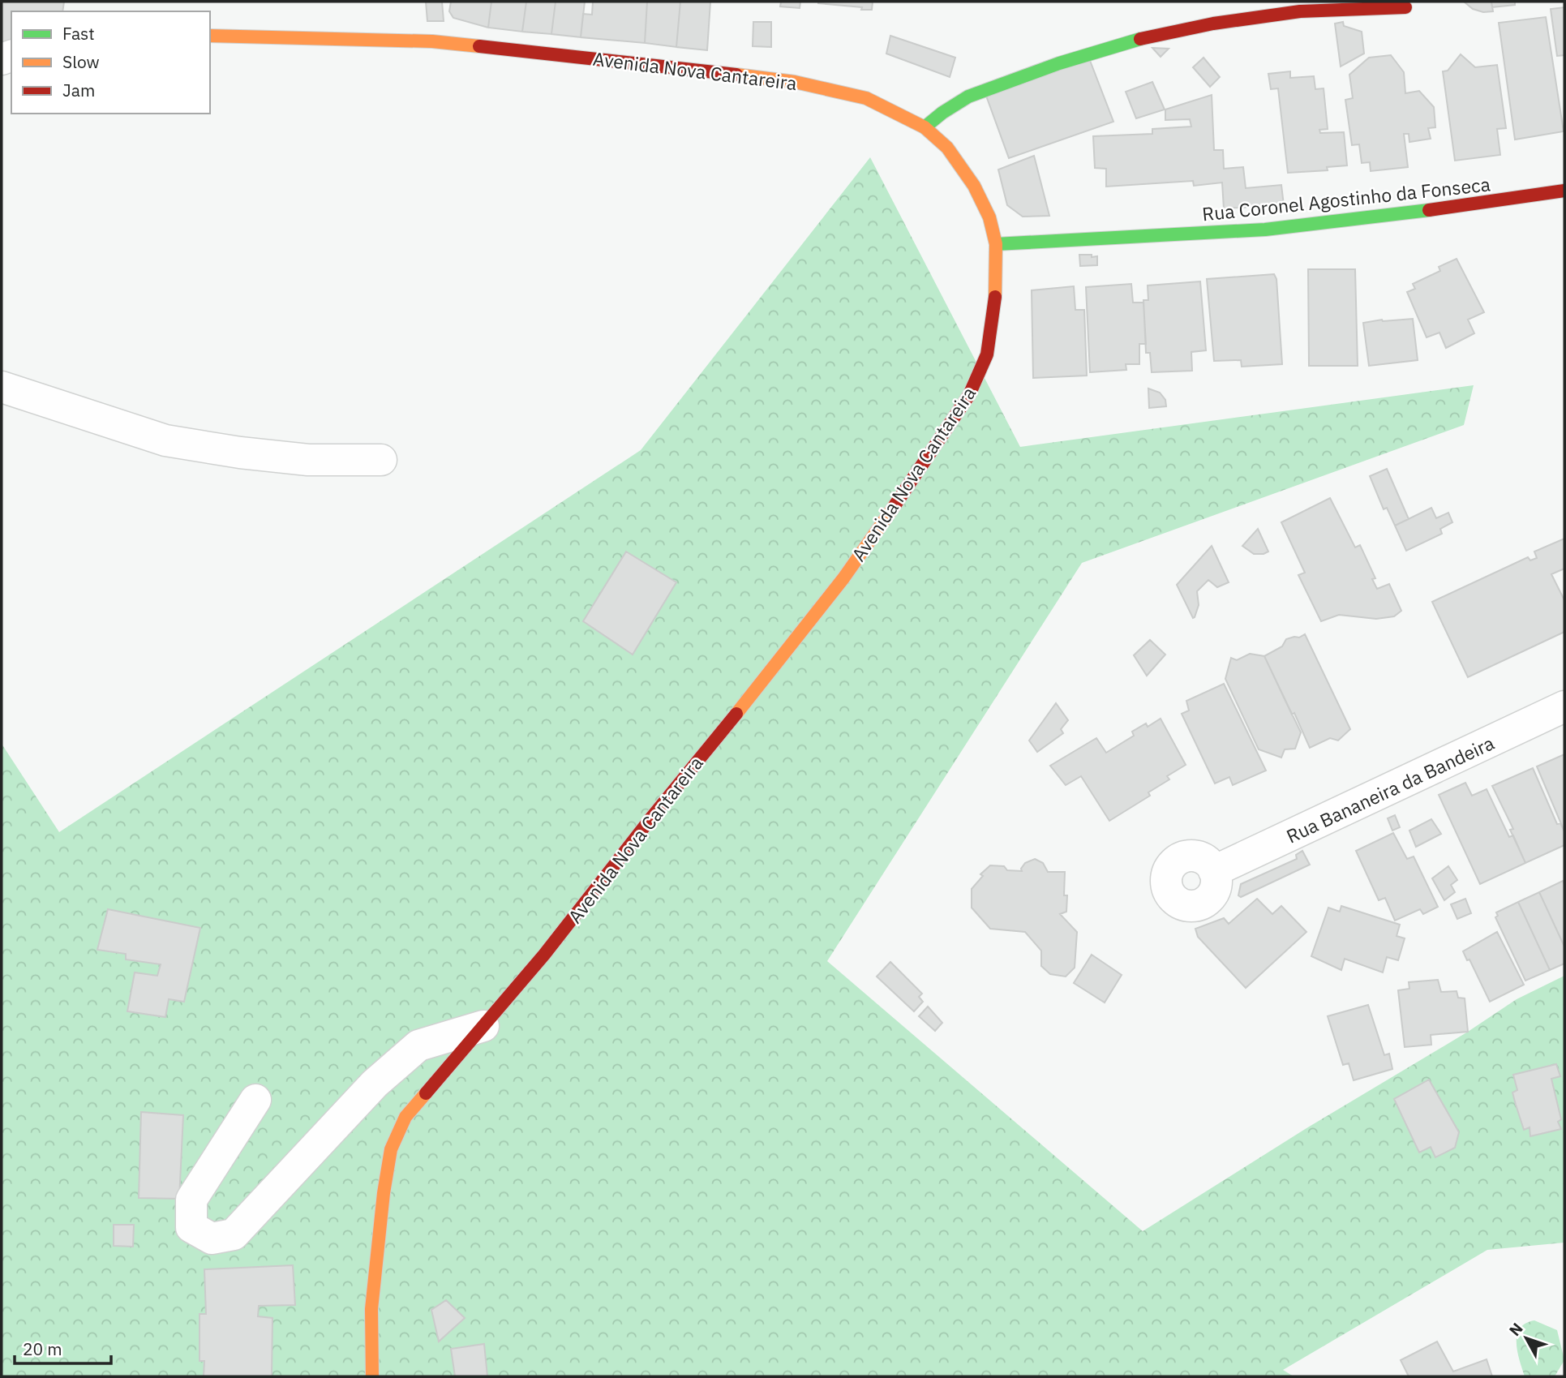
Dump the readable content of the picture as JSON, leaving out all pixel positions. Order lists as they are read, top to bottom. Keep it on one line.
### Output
{"streets":{"street":["Avenida Nova Cantareira","Rua Coronel Agostinho da Fonseca","Rua Bananeira da Bandeira"]},"crossings":[["Avenida Nova Cantareira","Rua Coronel Agostinho da Fonseca"]],"legend":["Fast","Slow","Jam"],"scale_bar":"20 m","north":"top left"}
